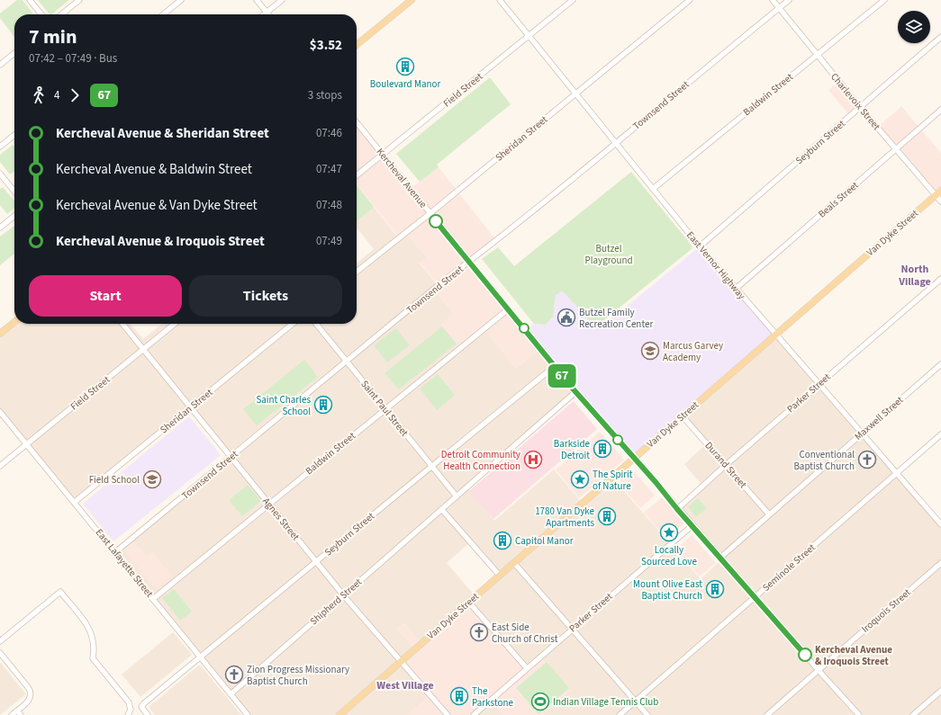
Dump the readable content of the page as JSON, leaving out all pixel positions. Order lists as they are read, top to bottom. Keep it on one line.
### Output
{"streets":{"main road":["Van Dyke Street"],"street":["Field Street","Baldwin Street","Charlevoix Street","Townsend Street","Sheridan Street","Seyburn Street","Kercheval Avenue","Beals Street","East Vernor Highway","Parker Street","Saint Paul Street","Maxwell Street","Durand Street","Agnes Street","East Lafayette Street","Seminole Street","Shipherd Street","Iroquois Street"]},"crossings":[["Field Street","Kercheval Avenue"],["Field Street","East Vernor Highway"],["Field Street","Agnes Street"],["Field Street","East Lafayette Street"],["Baldwin Street","Charlevoix Street"],["Baldwin Street","Kercheval Avenue"],["Baldwin Street","East Vernor Highway"],["Baldwin Street","Saint Paul Street"],["Baldwin Street","Agnes Street"],["Baldwin Street","East Lafayette Street"],["Charlevoix Street","Townsend Street"],["Charlevoix Street","Seyburn Street"],["Charlevoix Street","Beals Street"],["Charlevoix Street","Van Dyke Street"],["Townsend Street","Kercheval Avenue"],["Townsend Street","East Vernor Highway"],["Townsend Street","Saint Paul Street"],["Townsend Street","Agnes Street"],["Townsend Street","East Lafayette Street"],["Sheridan Street","Kercheval Avenue"],["Sheridan Street","East Vernor Highway"],["Sheridan Street","Agnes Street"],["Sheridan Street","East Lafayette Street"],["Seyburn Street","Kercheval Avenue"],["Seyburn Street","East Vernor Highway"],["Seyburn Street","Saint Paul Street"],["Seyburn Street","Agnes Street"],["Seyburn Street","East Lafayette Street"],["Kercheval Avenue","Van Dyke Street"],["Kercheval Avenue","Parker Street"],["Kercheval Avenue","Maxwell Street"],["Kercheval Avenue","Seminole Street"],["Kercheval Avenue","Iroquois Street"],["Beals Street","East Vernor Highway"],["Van Dyke Street","East Vernor Highway"],["Van Dyke Street","Durand Street"],["Van Dyke Street","Agnes Street"],["East Vernor Highway","Parker Street"],["East Vernor Highway","Maxwell Street"],["East Vernor Highway","Seminole Street"],["Parker Street","Durand Street"],["Saint Paul Street","Shipherd Street"],["Maxwell Street","Durand Street"],["Agnes Street","Shipherd Street"],["East Lafayette Street","Shipherd Street"]],"districts":["North Village","West Village"],"parks":["Butzel Playground"],"places":{"building":["Boulevard Manor","Saint Charles School","Barkside Detroit","1780 Van Dyke Apartments","Capitol Manor","Mount Olive East Baptist Church","The Parkstone"],"public building":["Butzel Family Recreation Center"],"school or university":["Marcus Garvey Academy","Field School"],"hospital":["Detroit Community Health Connection"],"church":["Conventional Baptist Church","East Side Church of Christ","Zion Progress Missionary Baptist Church"],"place":["The Spirit of Nature","Locally Sourced Love"],"other":["Kercheval Avenue & Iroquois Street"],"sports":["Indian Village Tennis Club"]},"lines":["bus line 67"],"page":{"on_map":"67","heading":["7 min","07:42 – 07:49 · Bus","$3.52"],"legs":["4","67","3 stops"],"list":[{"name":"Kercheval Avenue & Sheridan Street","value":"07:46"},{"name":"Kercheval Avenue & Baldwin Street","value":"07:47"},{"name":"Kercheval Avenue & Van Dyke Street","value":"07:48"},{"name":"Kercheval Avenue & Iroquois Street","value":"07:49"}],"buttons":["Start","Tickets"]}}
